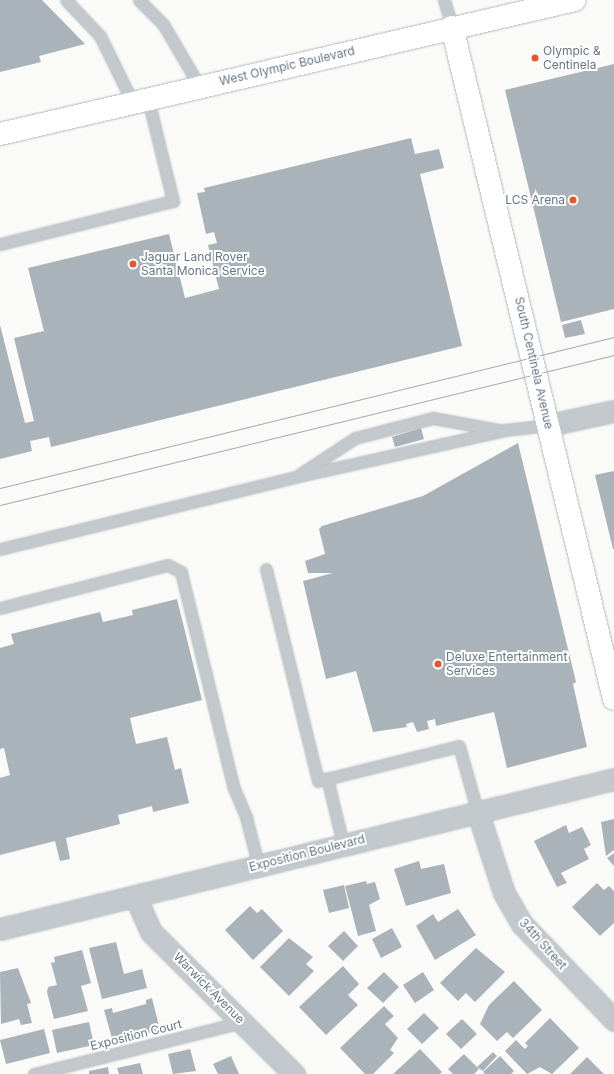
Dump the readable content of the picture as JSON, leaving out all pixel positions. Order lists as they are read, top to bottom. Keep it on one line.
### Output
{"streets":{"street":["West Olympic Boulevard","South Centinela Avenue","Exposition Boulevard","34th Street","Warwick Avenue"],"lane":["Exposition Court"]},"crossings":[["West Olympic Boulevard","South Centinela Avenue"],["Exposition Boulevard","34th Street"],["Exposition Boulevard","Warwick Avenue"],["Warwick Avenue","Exposition Court"]],"places":["Olympic & Centinela","LCS Arena","Jaguar Land Rover Santa Monica Service","Deluxe Entertainment Services"]}
